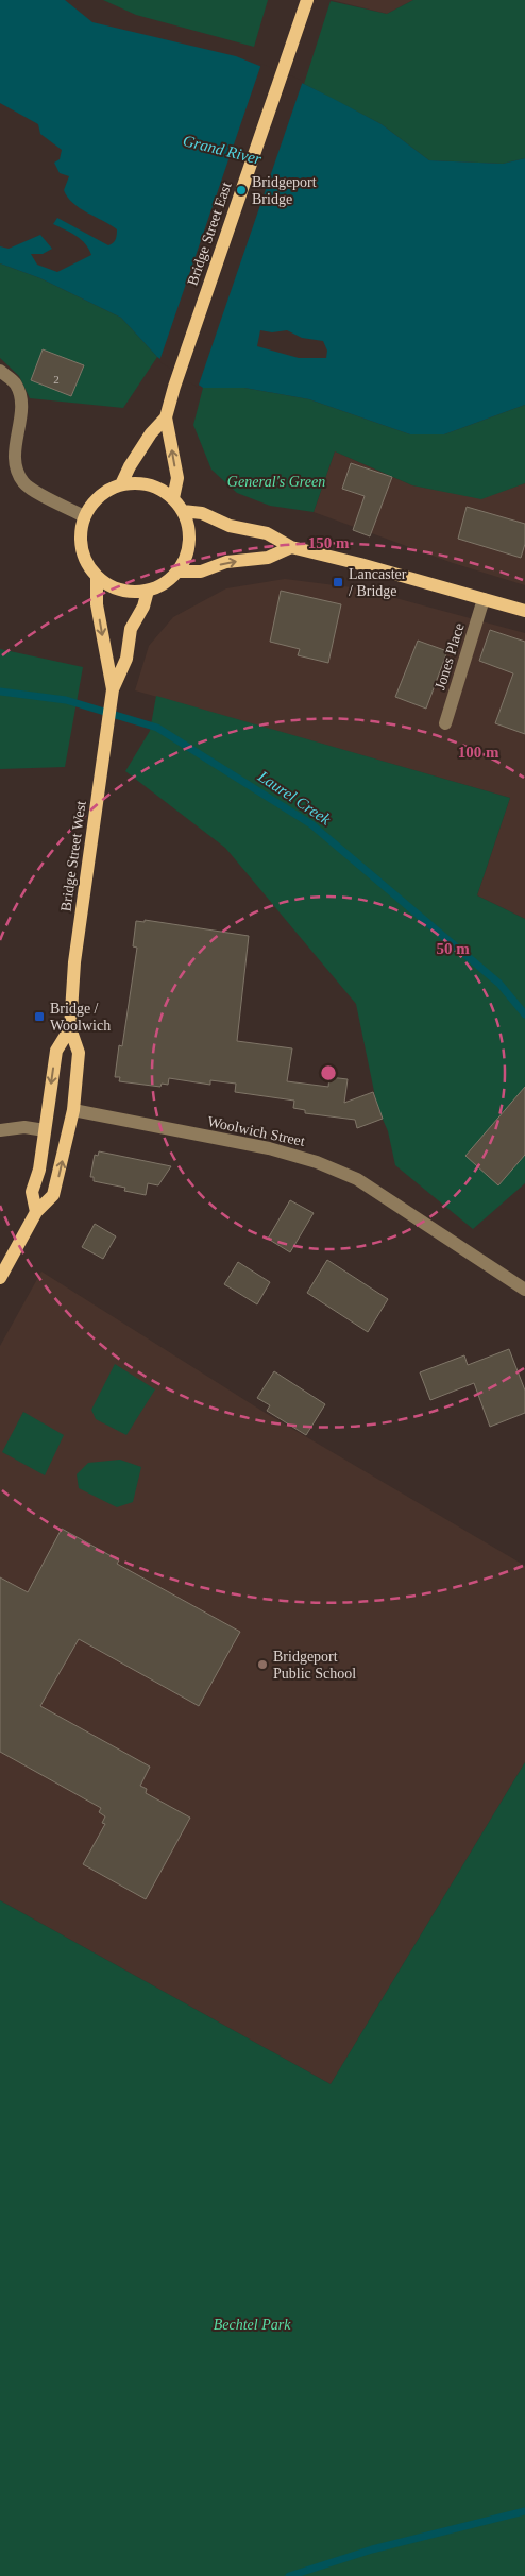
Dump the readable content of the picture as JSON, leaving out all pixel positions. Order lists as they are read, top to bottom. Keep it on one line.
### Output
{"streets":{"main road":["Bridge Street East","Bridge Street West"],"street":["Jones Place","Woolwich Street"]},"crossings":[["Bridge Street East","Bridge Street West"],["Bridge Street West","Woolwich Street"]],"water":["Grand River","Laurel Creek"],"parks":["General's Green","Bechtel Park"],"places":{"other":["Bridgeport Bridge","Bridgeport Public School"],"transit":["Lancaster / Bridge","Bridge / Woolwich"]},"house_numbers":["2"],"rings":["150 m","100 m","50 m"]}
